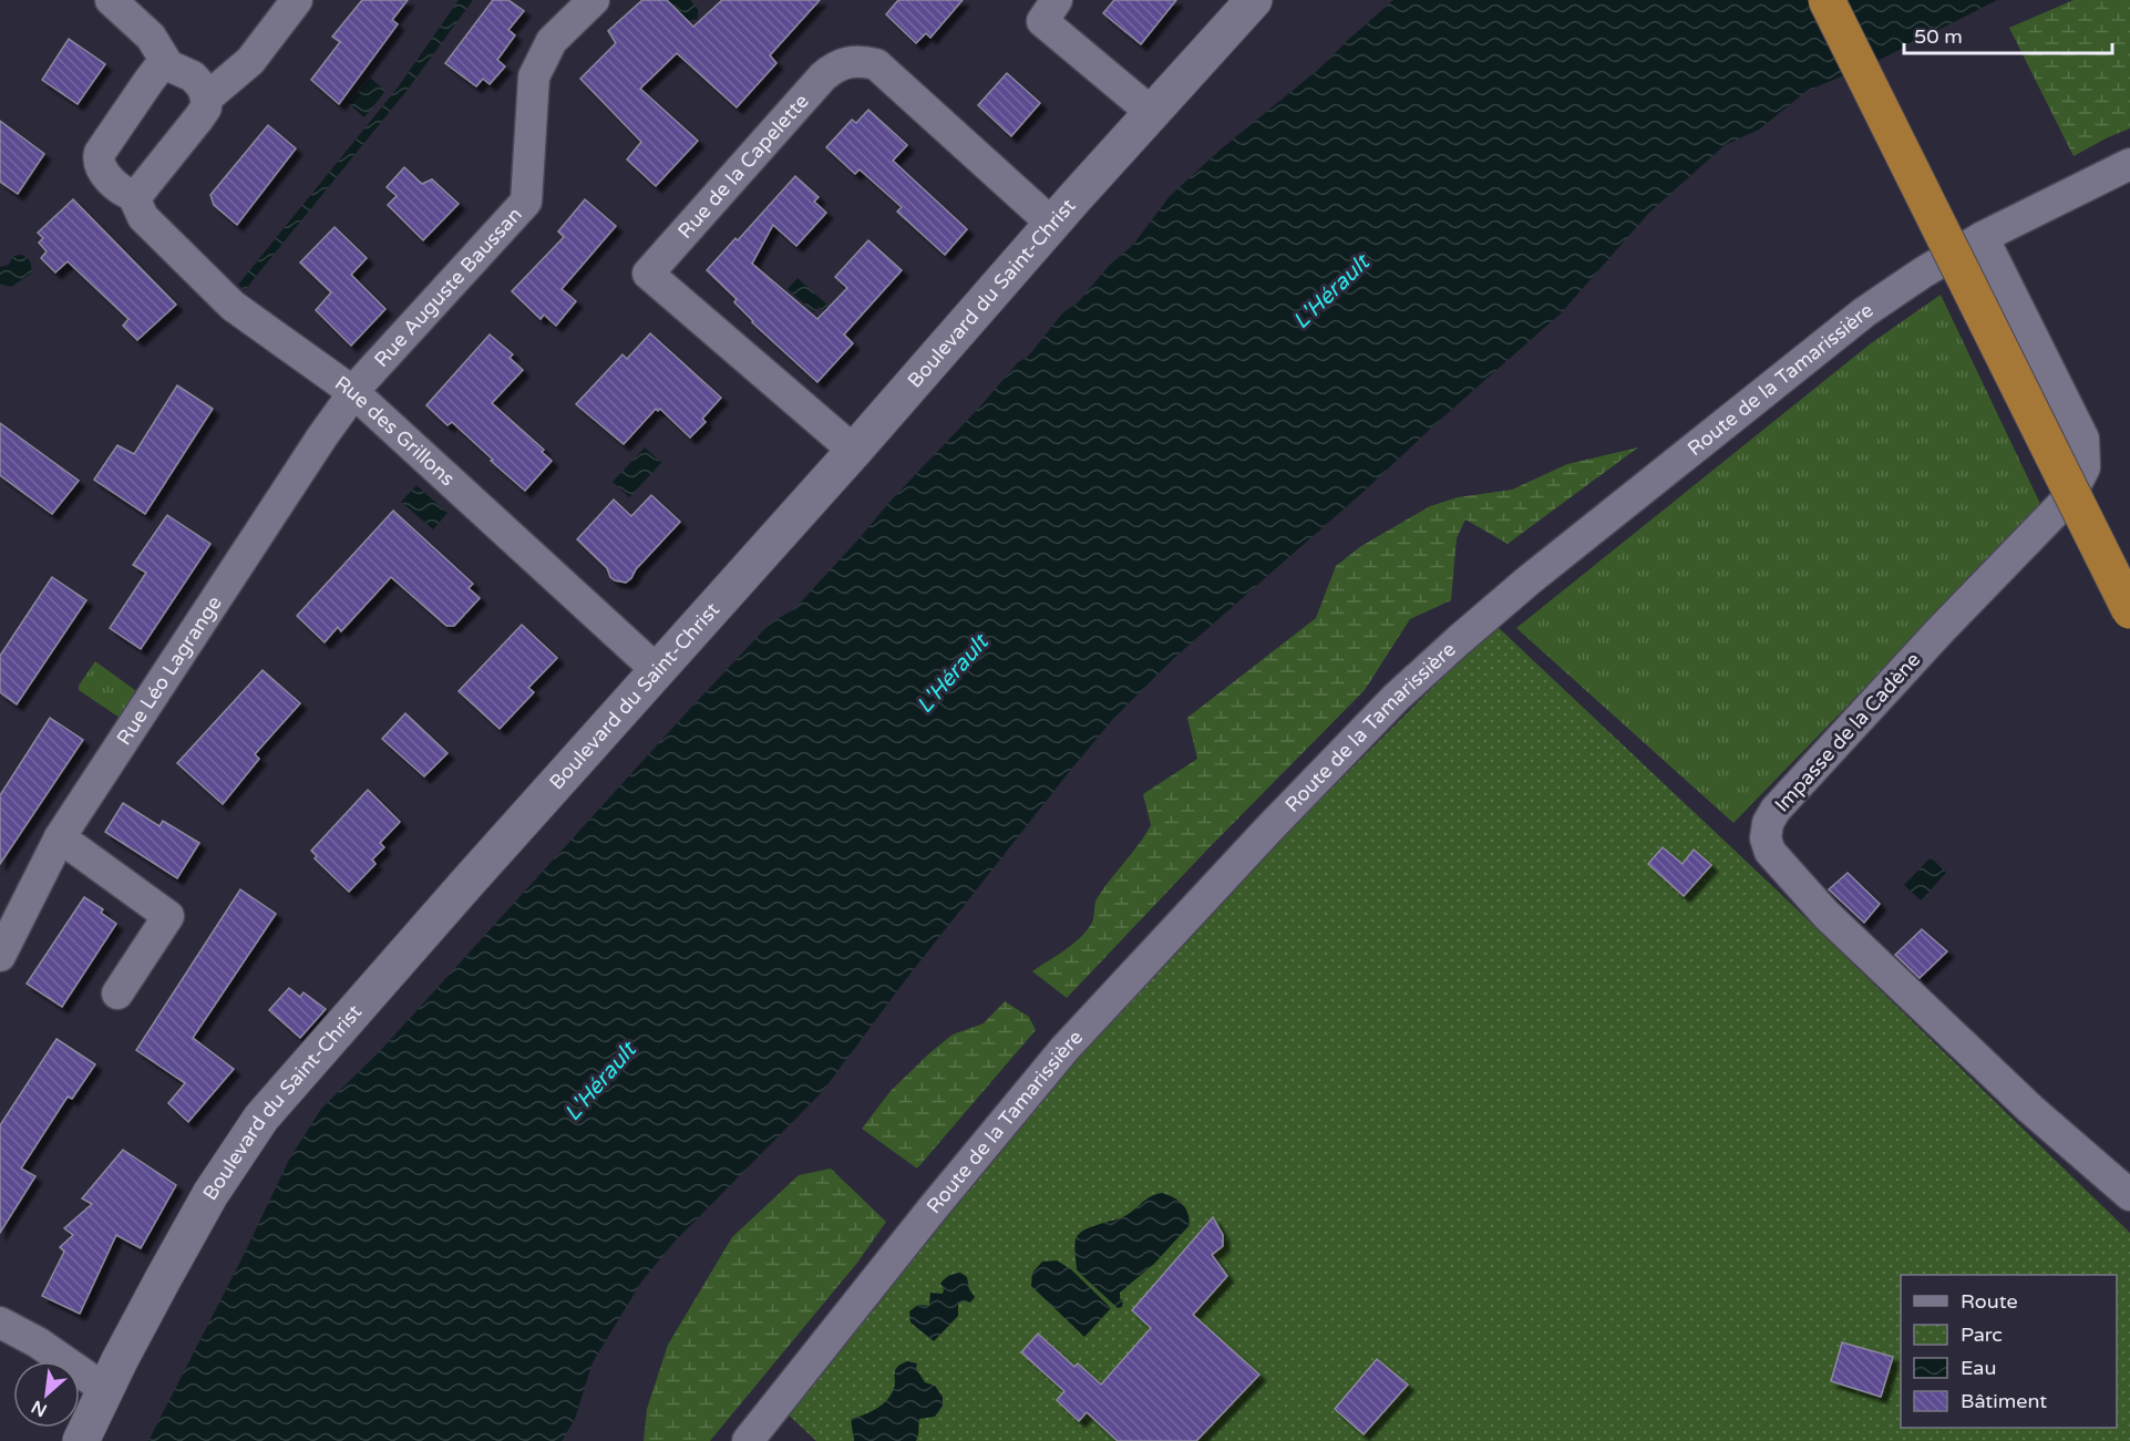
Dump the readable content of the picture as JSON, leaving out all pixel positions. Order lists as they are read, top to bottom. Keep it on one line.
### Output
{"streets":{"street":["Rue de la Capelette","Rue Auguste Baussan","Boulevard du Saint-Christ","Route de la Tamarissière","Rue des Grillons","Rue Léo Lagrange","Impasse de la Cadène"]},"crossings":[["Rue de la Capelette","Boulevard du Saint-Christ"],["Rue Auguste Baussan","Rue des Grillons"],["Rue Auguste Baussan","Rue Léo Lagrange"],["Boulevard du Saint-Christ","Rue des Grillons"],["Route de la Tamarissière","Impasse de la Cadène"],["Rue des Grillons","Rue Léo Lagrange"]],"water":["L'Hérault"],"legend":["Route","Parc","Eau","Bâtiment"],"scale_bar":"50 m","north":"bottom left"}
